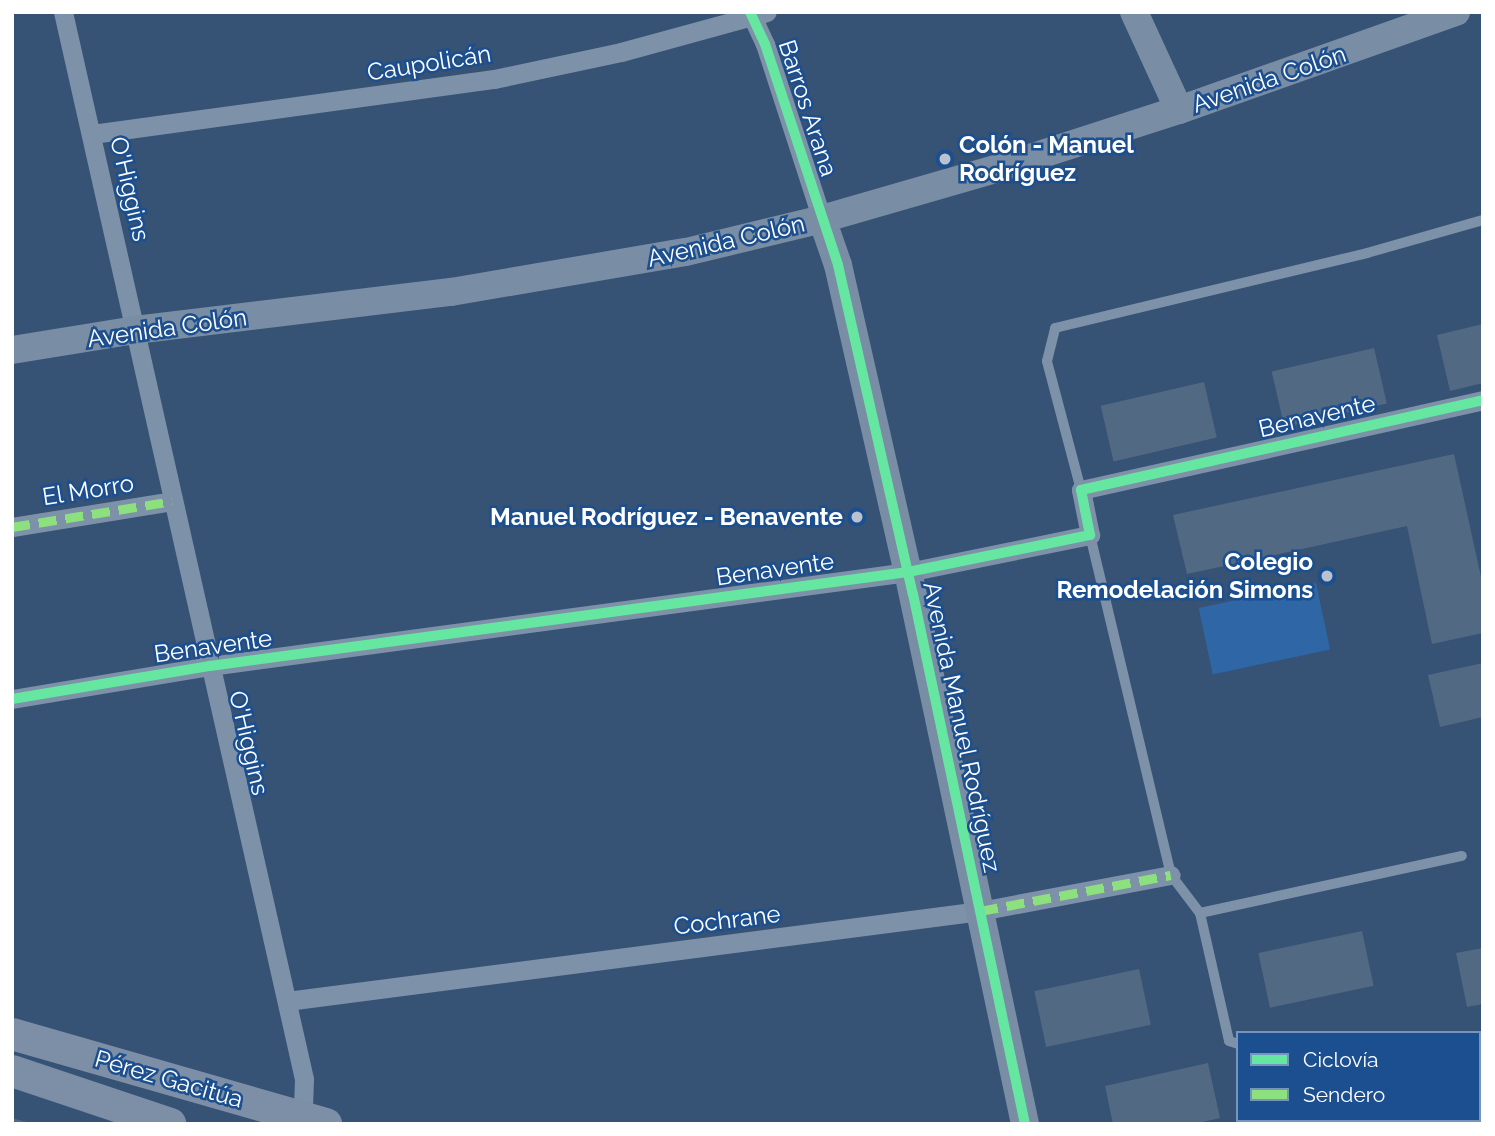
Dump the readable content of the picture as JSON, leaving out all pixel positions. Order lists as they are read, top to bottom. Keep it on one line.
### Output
{"streets":{"main road":["Avenida Colón","Avenida Manuel Rodríguez","Pérez Gacitúa"],"street":["Caupolicán","Barros Arana","O'Higgins","Benavente","El Morro","Cochrane"]},"crossings":[["Caupolicán","Barros Arana"],["Caupolicán","O'Higgins"],["Avenida Colón","Barros Arana"],["Avenida Colón","O'Higgins"],["Avenida Colón","Avenida Manuel Rodríguez"],["Barros Arana","Avenida Manuel Rodríguez"],["O'Higgins","Benavente"],["O'Higgins","El Morro"],["O'Higgins","Cochrane"],["O'Higgins","Pérez Gacitúa"],["Benavente","Avenida Manuel Rodríguez"],["Avenida Manuel Rodríguez","Cochrane"]],"places":["Colón - Manuel Rodríguez","Manuel Rodríguez - Benavente","Colegio Remodelación Simons"],"legend":["Ciclovía","Sendero"]}
